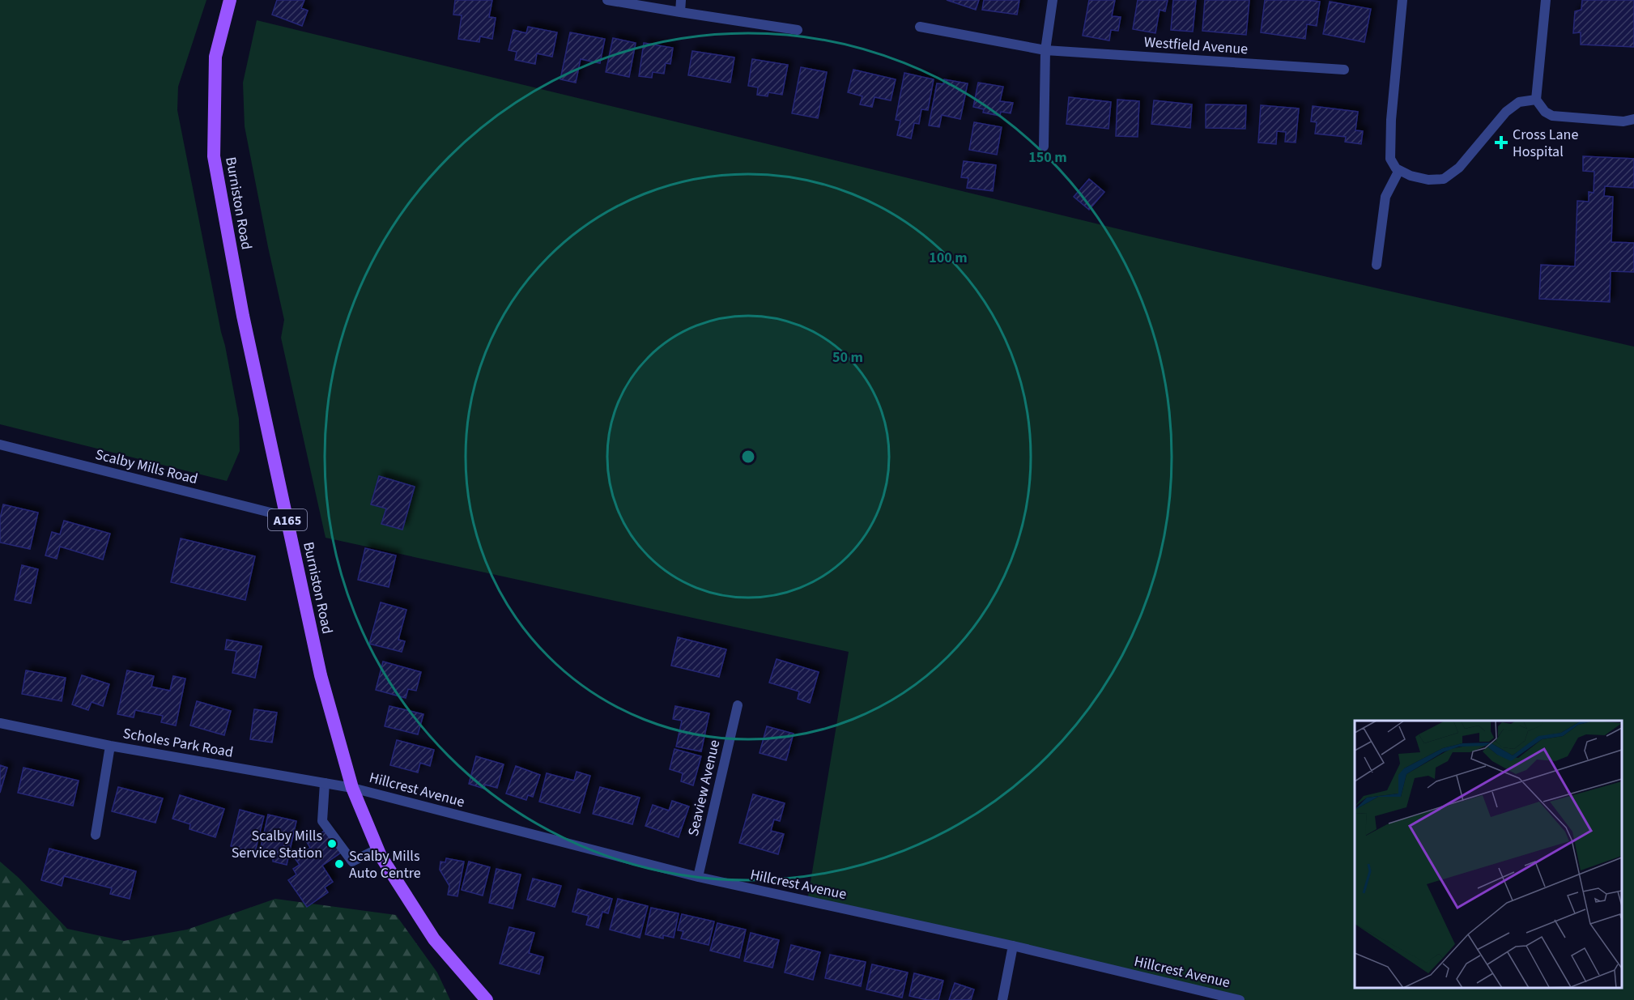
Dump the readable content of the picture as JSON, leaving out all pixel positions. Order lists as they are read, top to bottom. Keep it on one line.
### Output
{"streets":{"main road":["Burniston Road","A165"],"street":["Westfield Avenue","Scalby Mills Road","Scholes Park Road","Seaview Avenue","Hillcrest Avenue"]},"crossings":[["Burniston Road","Scalby Mills Road"],["Burniston Road","Scholes Park Road"],["Burniston Road","Hillcrest Avenue"],["Scholes Park Road","Hillcrest Avenue"],["Seaview Avenue","Hillcrest Avenue"]],"places":{"health":["Cross Lane Hospital"],"other":["Scalby Mills Service Station","Scalby Mills Auto Centre"]},"rings":["150 m","100 m","50 m"]}
